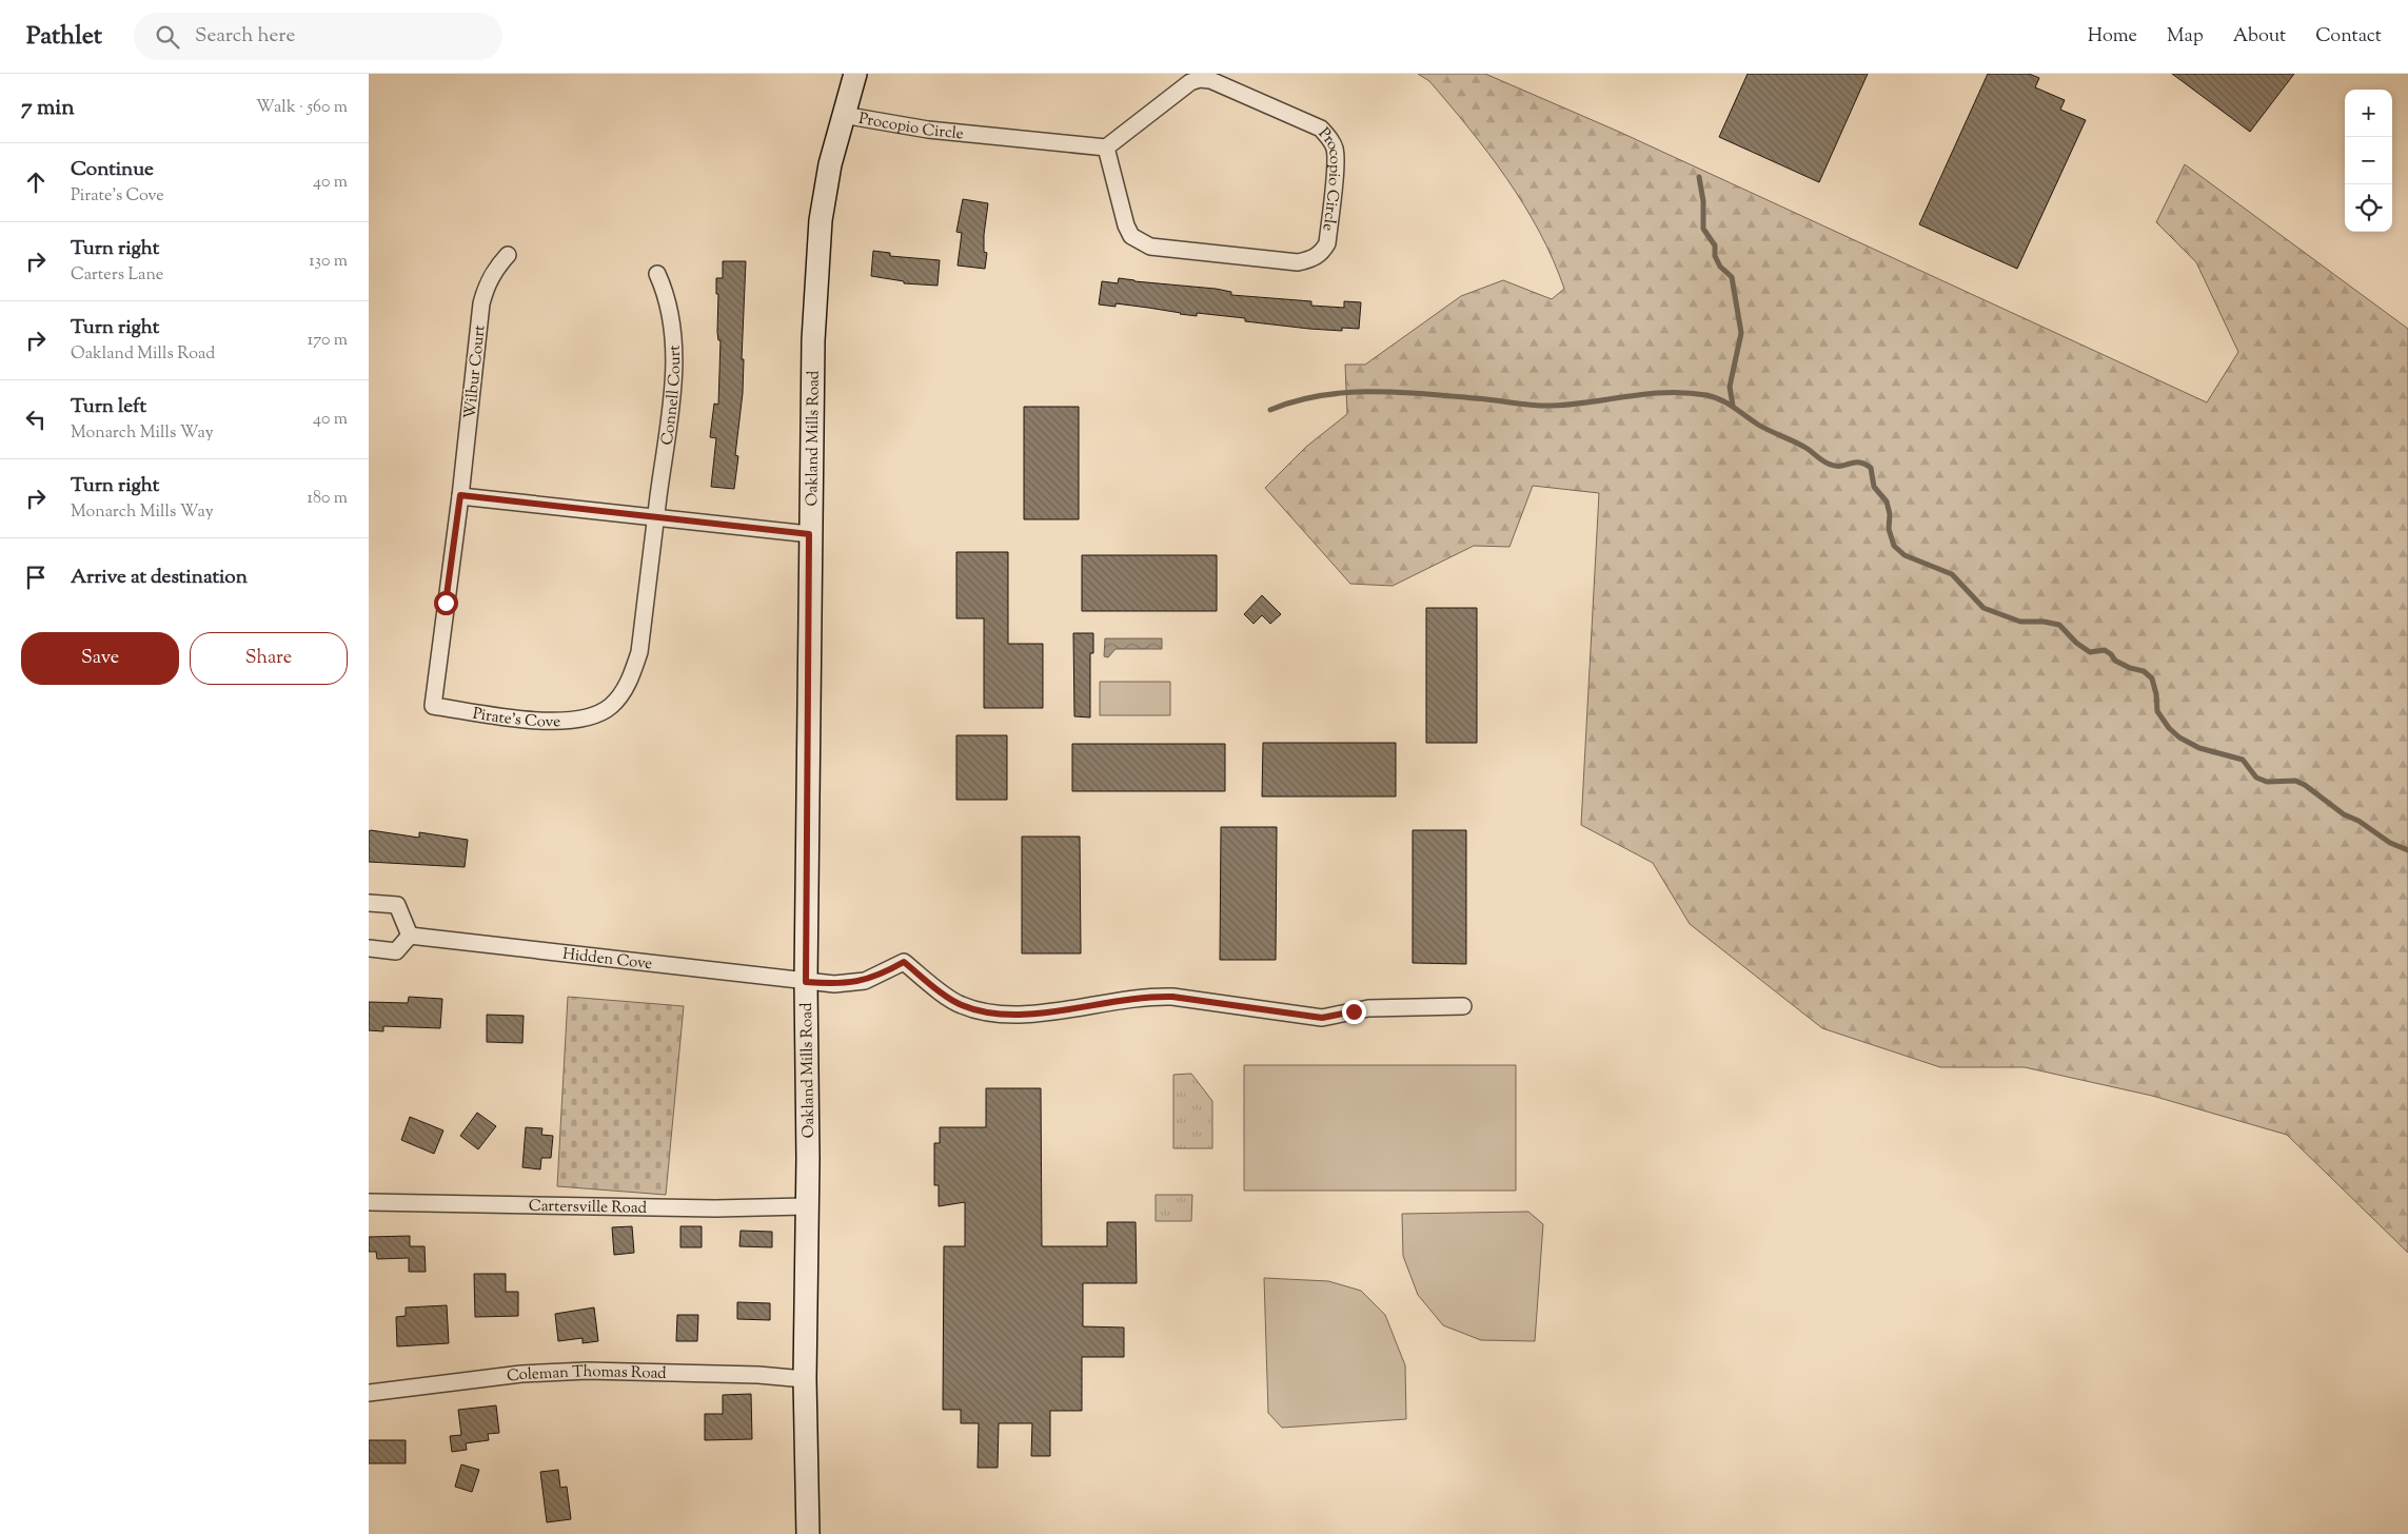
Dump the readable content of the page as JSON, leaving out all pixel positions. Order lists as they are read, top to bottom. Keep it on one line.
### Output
{"streets":{"street":["Procopio Circle","Wilbur Court","Connell Court","Oakland Mills Road","Pirate's Cove","Hidden Cove","Cartersville Road","Coleman Thomas Road"]},"crossings":[["Procopio Circle","Oakland Mills Road"],["Wilbur Court","Pirate's Cove"],["Connell Court","Pirate's Cove"],["Oakland Mills Road","Hidden Cove"],["Oakland Mills Road","Cartersville Road"],["Oakland Mills Road","Coleman Thomas Road"]],"page":{"header":"Pathlet","search":"Search here","nav":["Home","Map","About","Contact"],"heading":["7 min","Walk · 560 m"],"map_buttons":["+","−"],"list":[["Continue","Pirate's Cove","40 m"],["Turn right","Carters Lane","130 m"],["Turn right","Oakland Mills Road","170 m"],["Turn left","Monarch Mills Way","40 m"],["Turn right","Monarch Mills Way","180 m"],"Arrive at destination"],"buttons":["Save","Share"]}}
